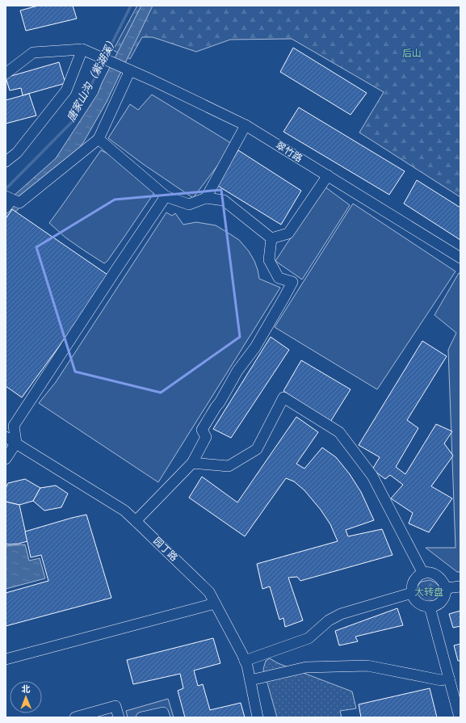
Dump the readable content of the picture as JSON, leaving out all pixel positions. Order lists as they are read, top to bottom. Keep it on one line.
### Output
{"streets":{"lane":["翠竹路","园丁路"]},"water":["唐家山沟（紫湖溪）"],"parks":["后山","大转盘"],"north":"top"}
